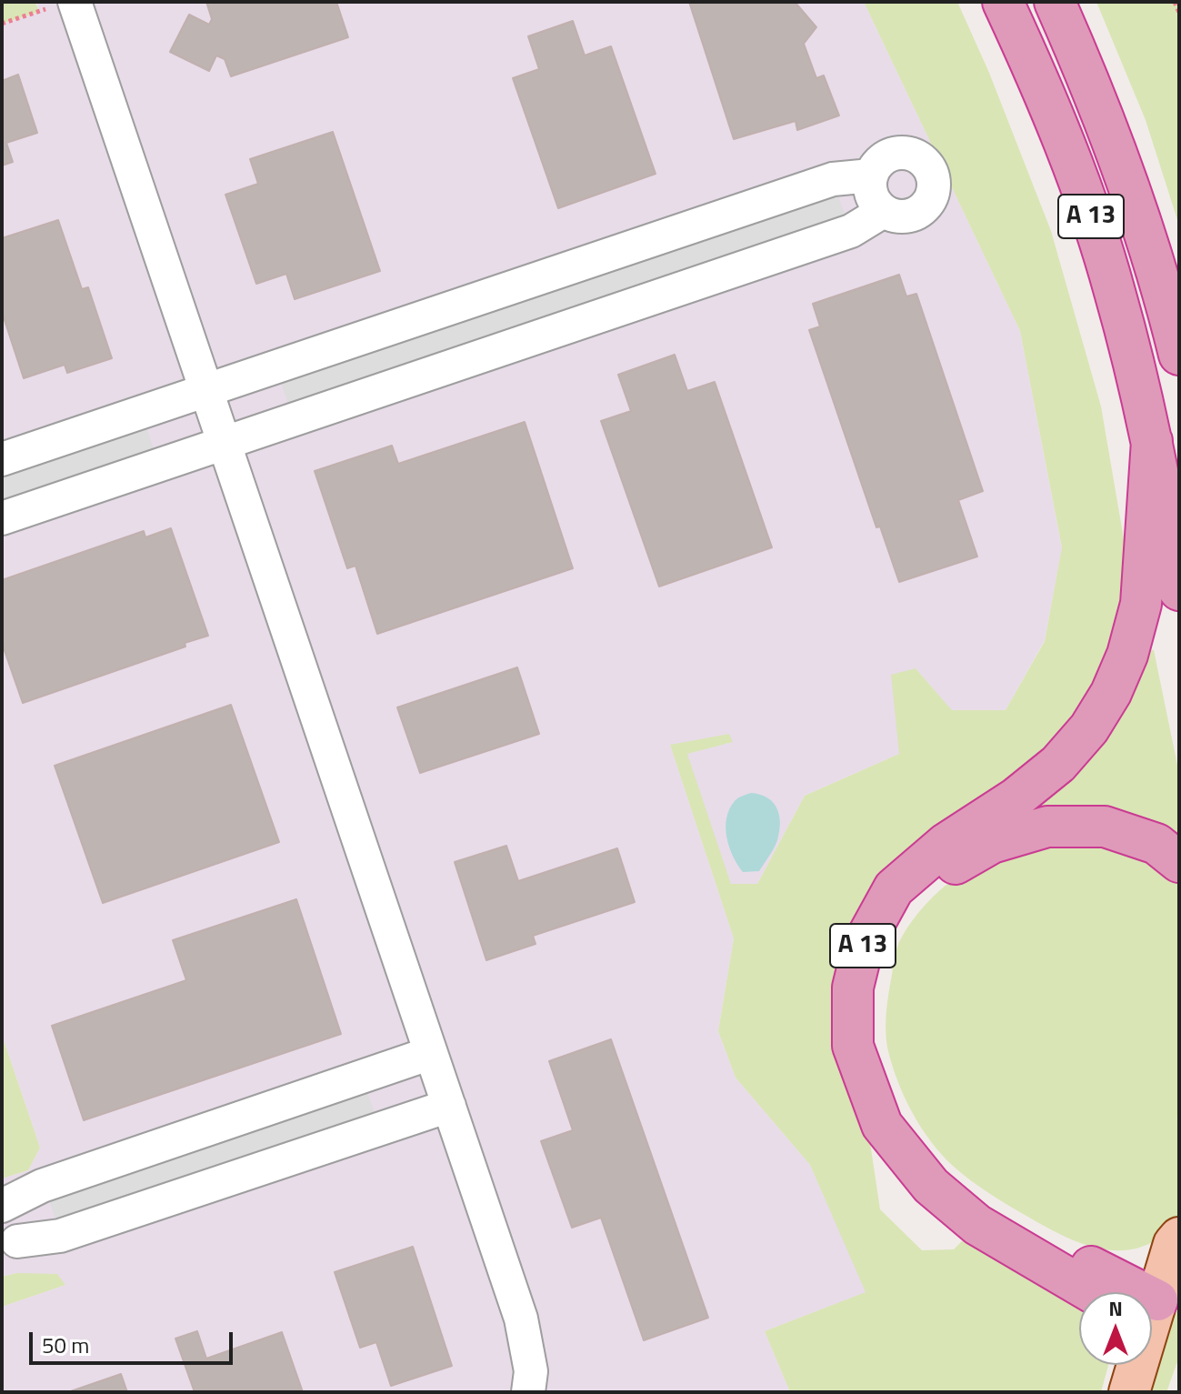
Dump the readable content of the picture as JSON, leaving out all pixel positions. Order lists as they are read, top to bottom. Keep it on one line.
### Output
{"streets":{"highway":["A 13"]},"scale_bar":"50 m","north":"top"}
